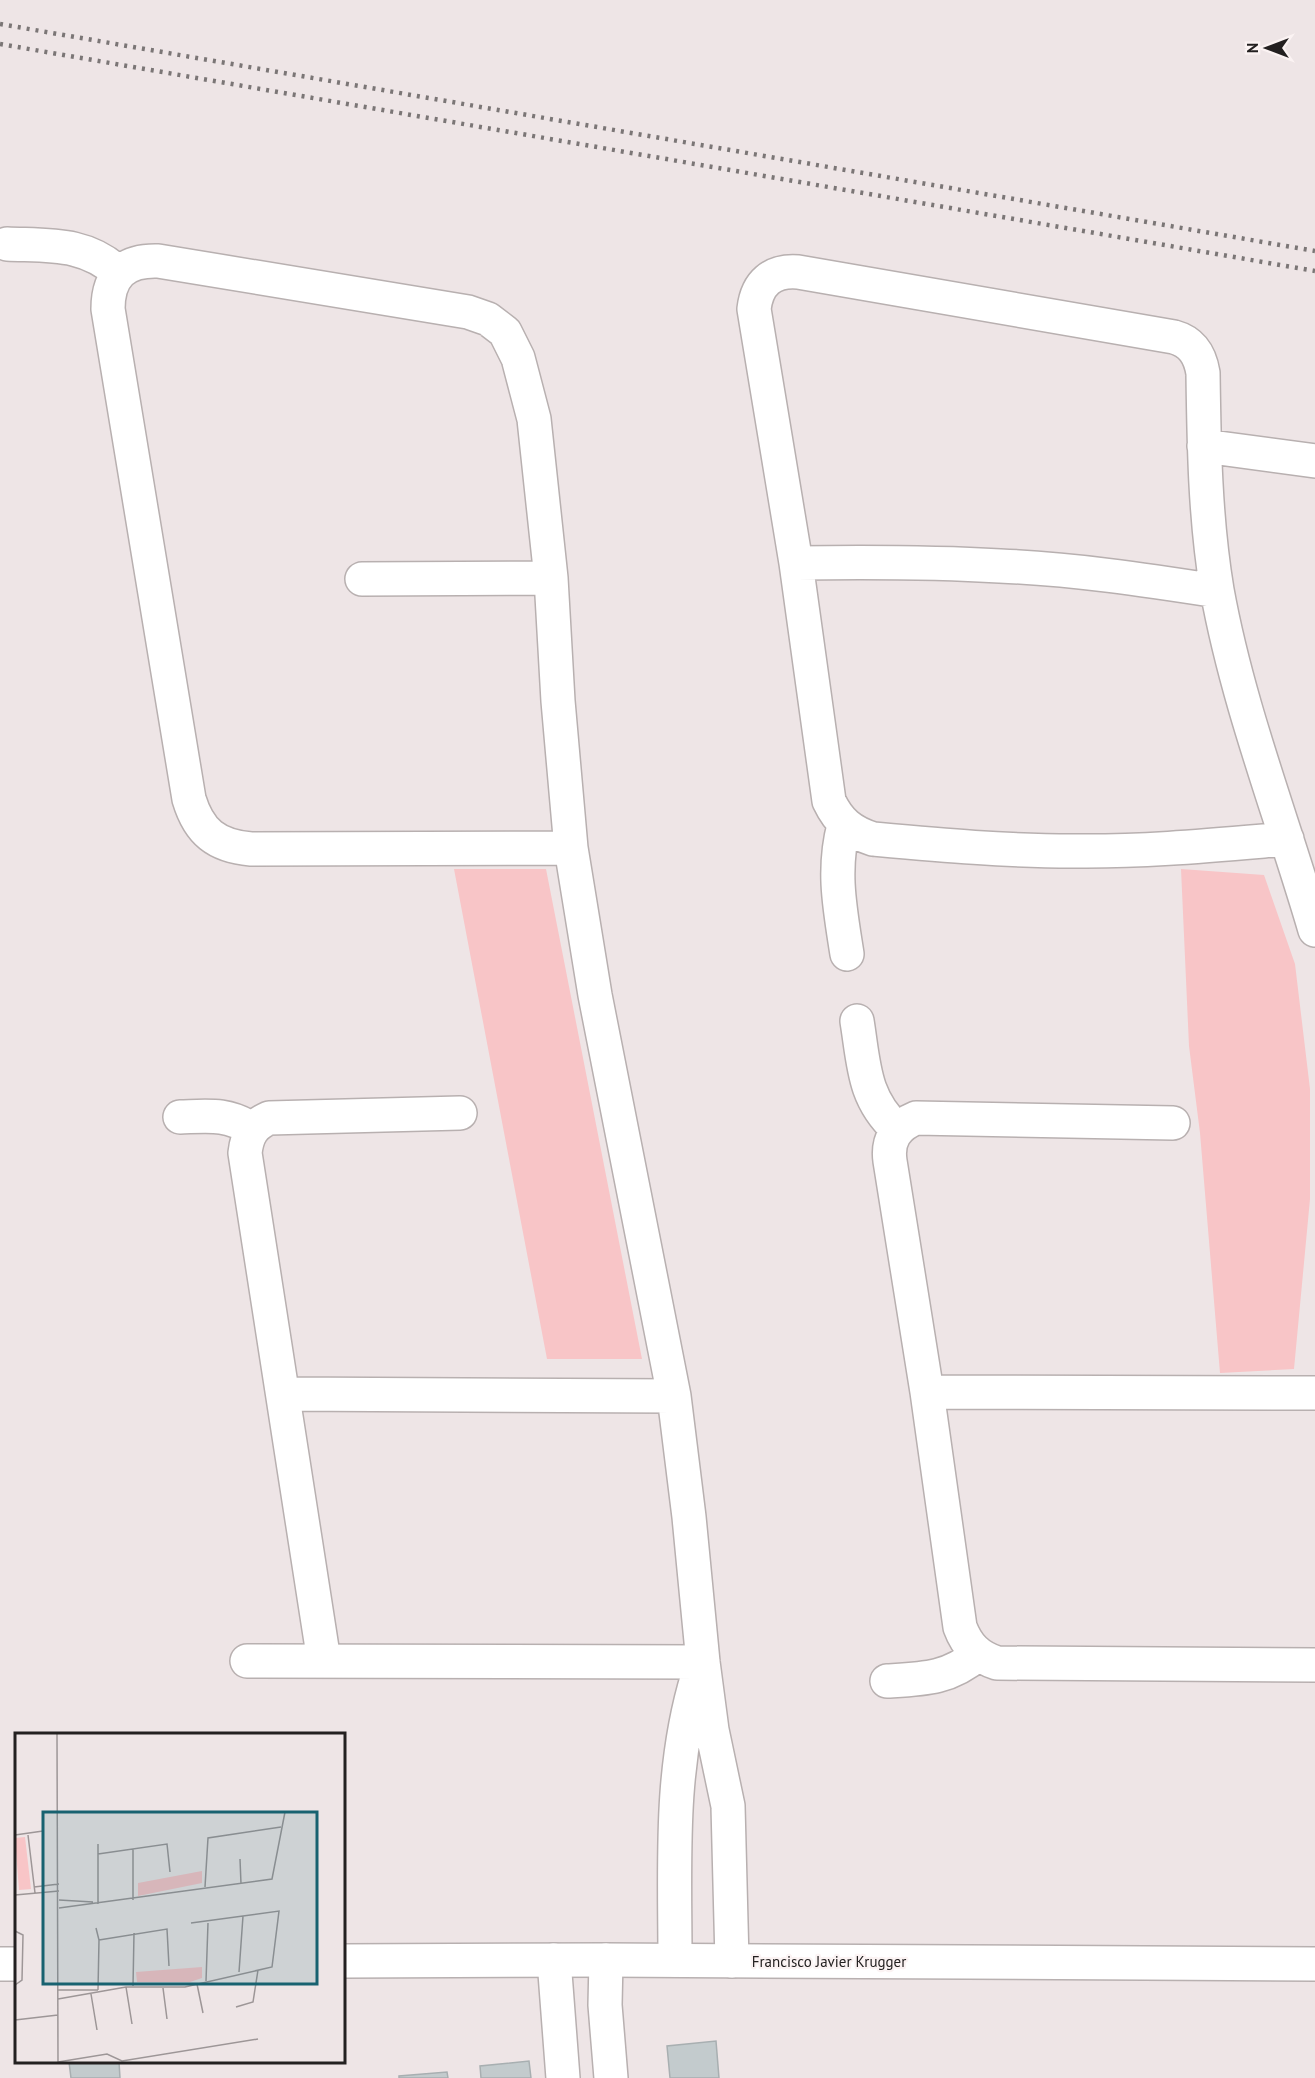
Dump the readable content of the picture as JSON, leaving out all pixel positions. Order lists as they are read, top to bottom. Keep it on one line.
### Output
{"streets":{"street":["Francisco Javier Krugger"]},"north":"left"}
